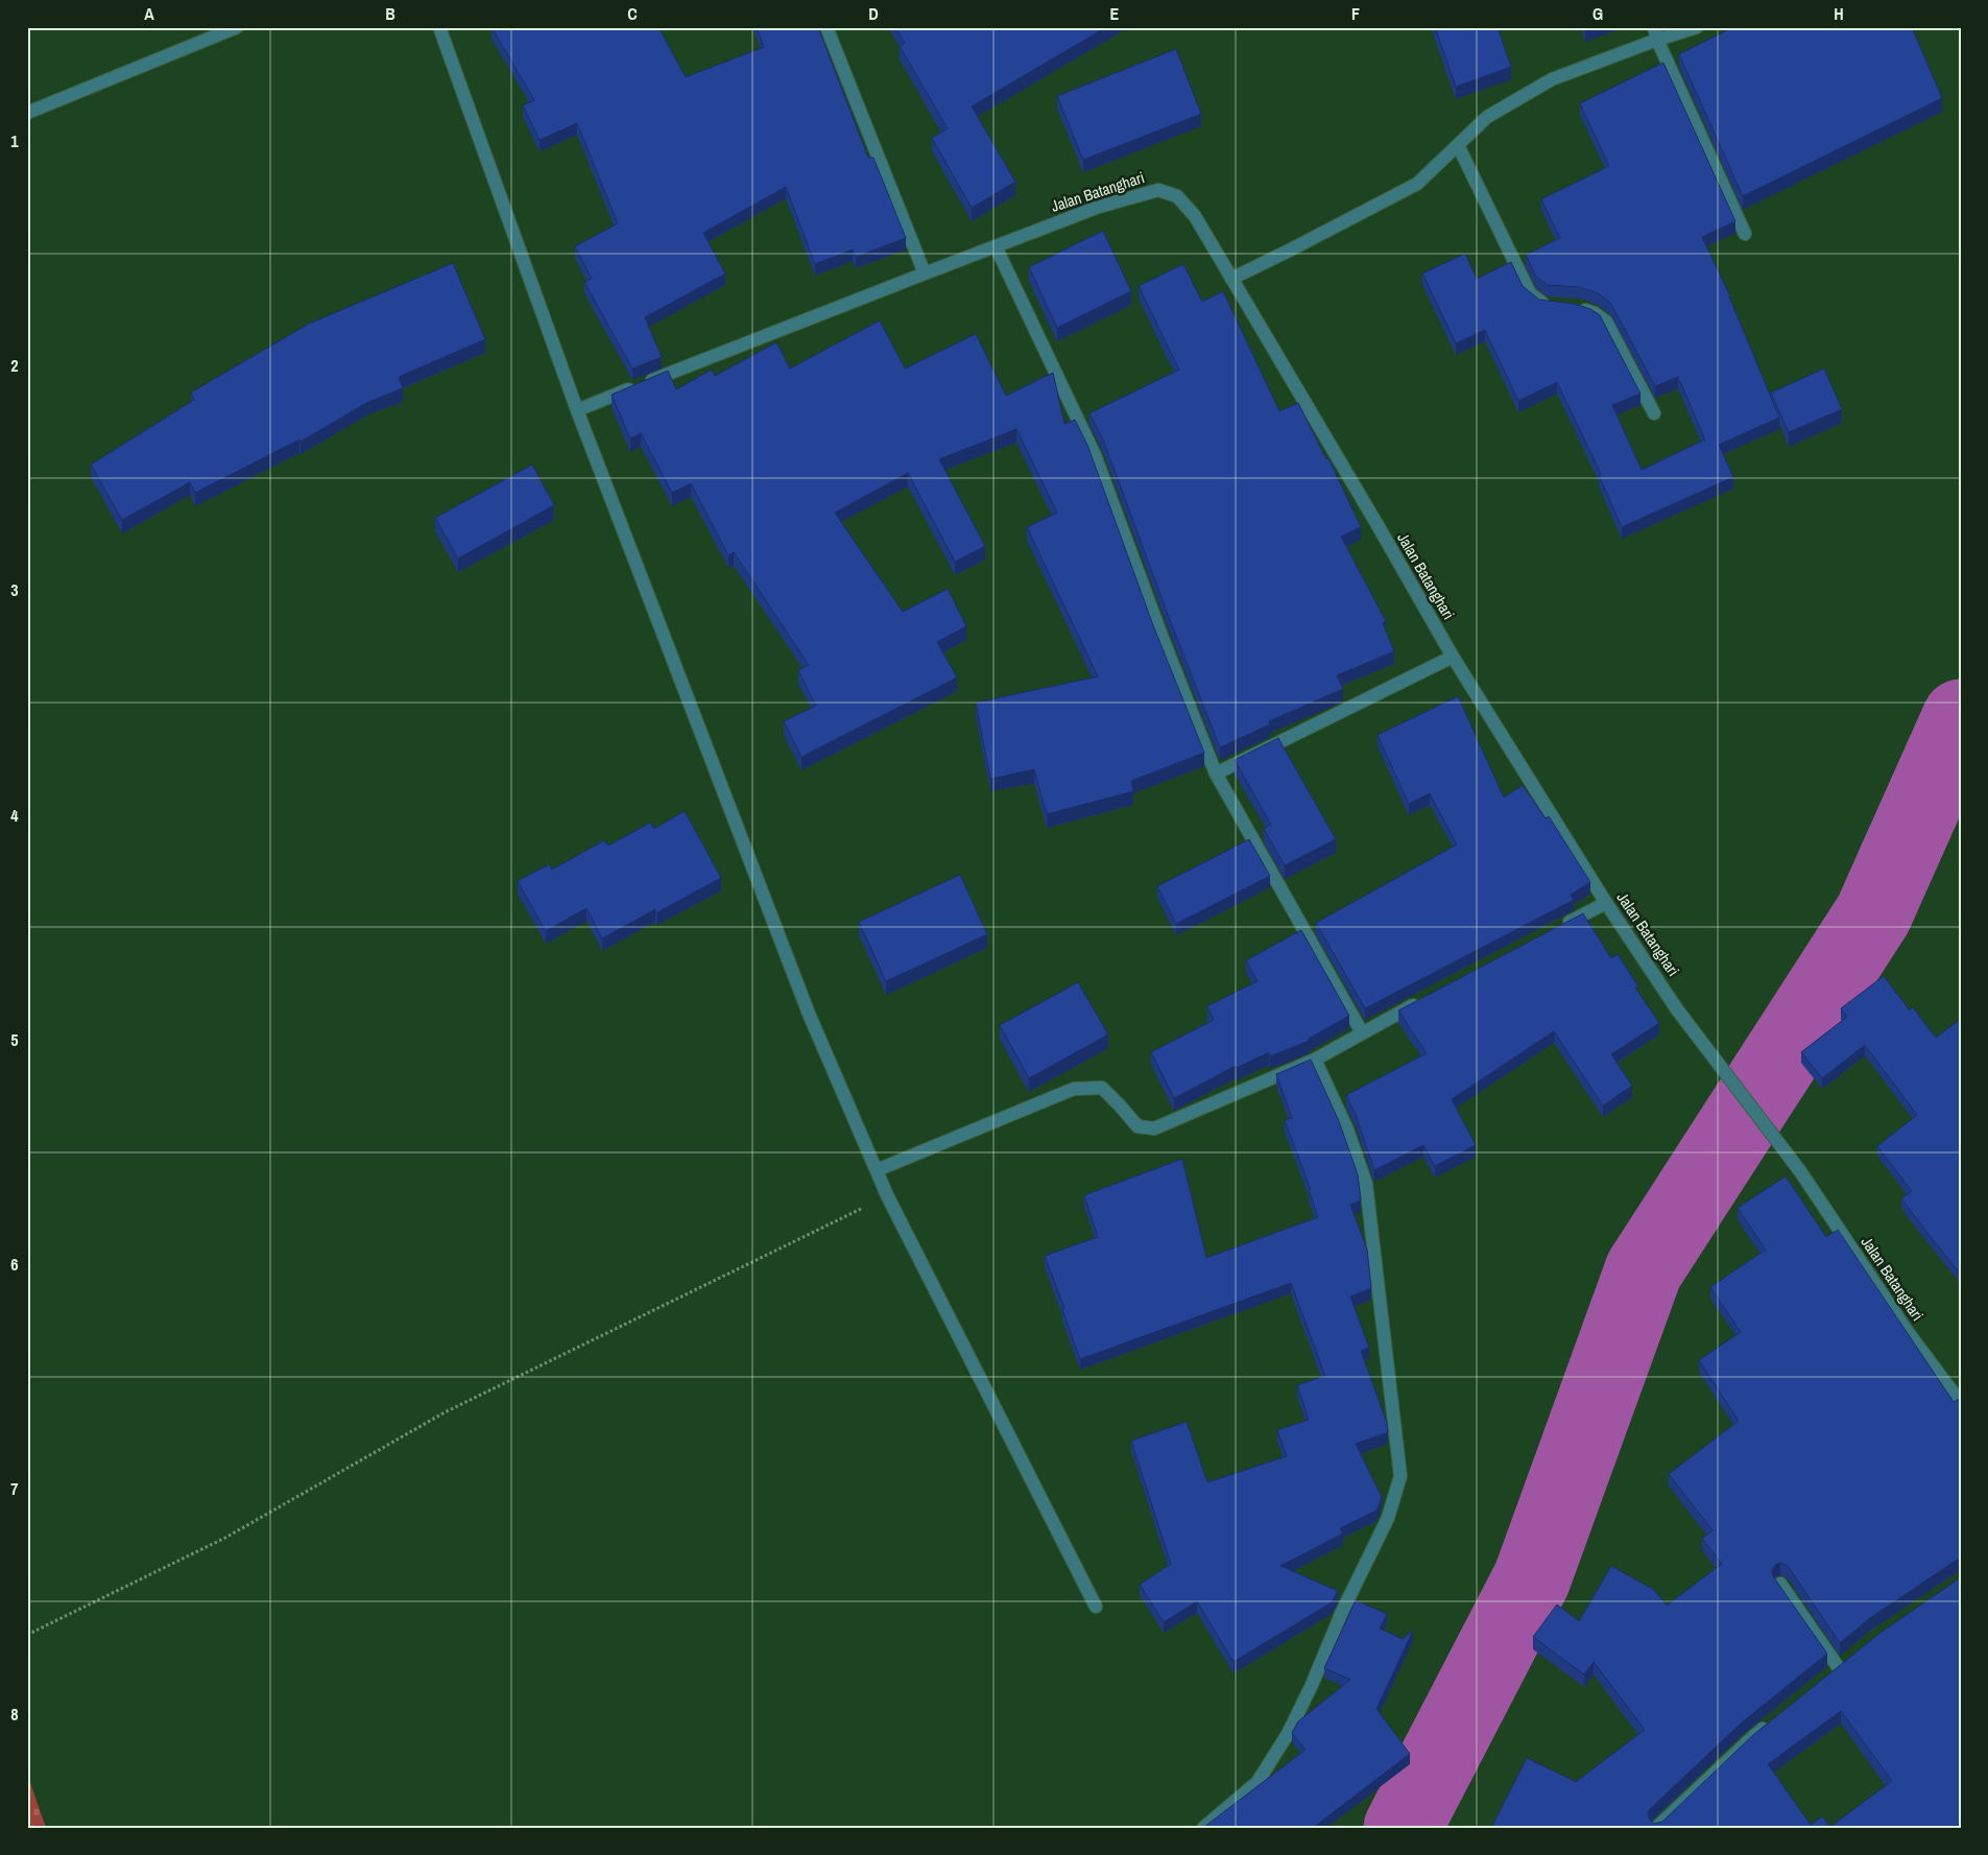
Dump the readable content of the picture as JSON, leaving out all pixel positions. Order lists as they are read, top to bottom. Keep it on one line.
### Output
{"streets":{"street":["Jalan Batanghari"]},"grid":{"columns":["A","B","C","D","E","F","G","H"],"rows":["1","2","3","4","5","6","7","8"]}}
